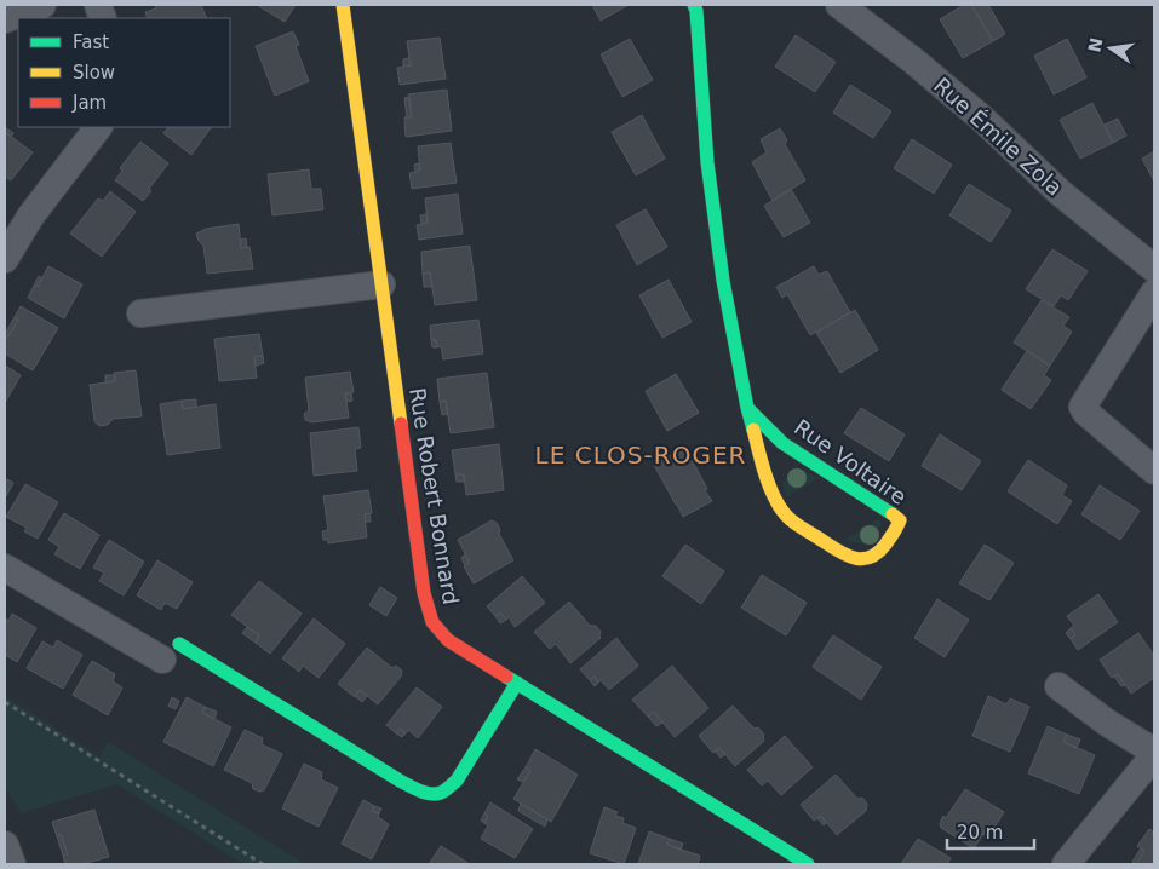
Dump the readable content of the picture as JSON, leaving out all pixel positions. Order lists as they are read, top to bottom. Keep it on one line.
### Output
{"streets":{"street":["Rue Émile Zola","Rue Voltaire","Rue Robert Bonnard"]},"districts":["LE CLOS-ROGER"],"legend":["Fast","Slow","Jam"],"scale_bar":"20 m","north":"left"}
